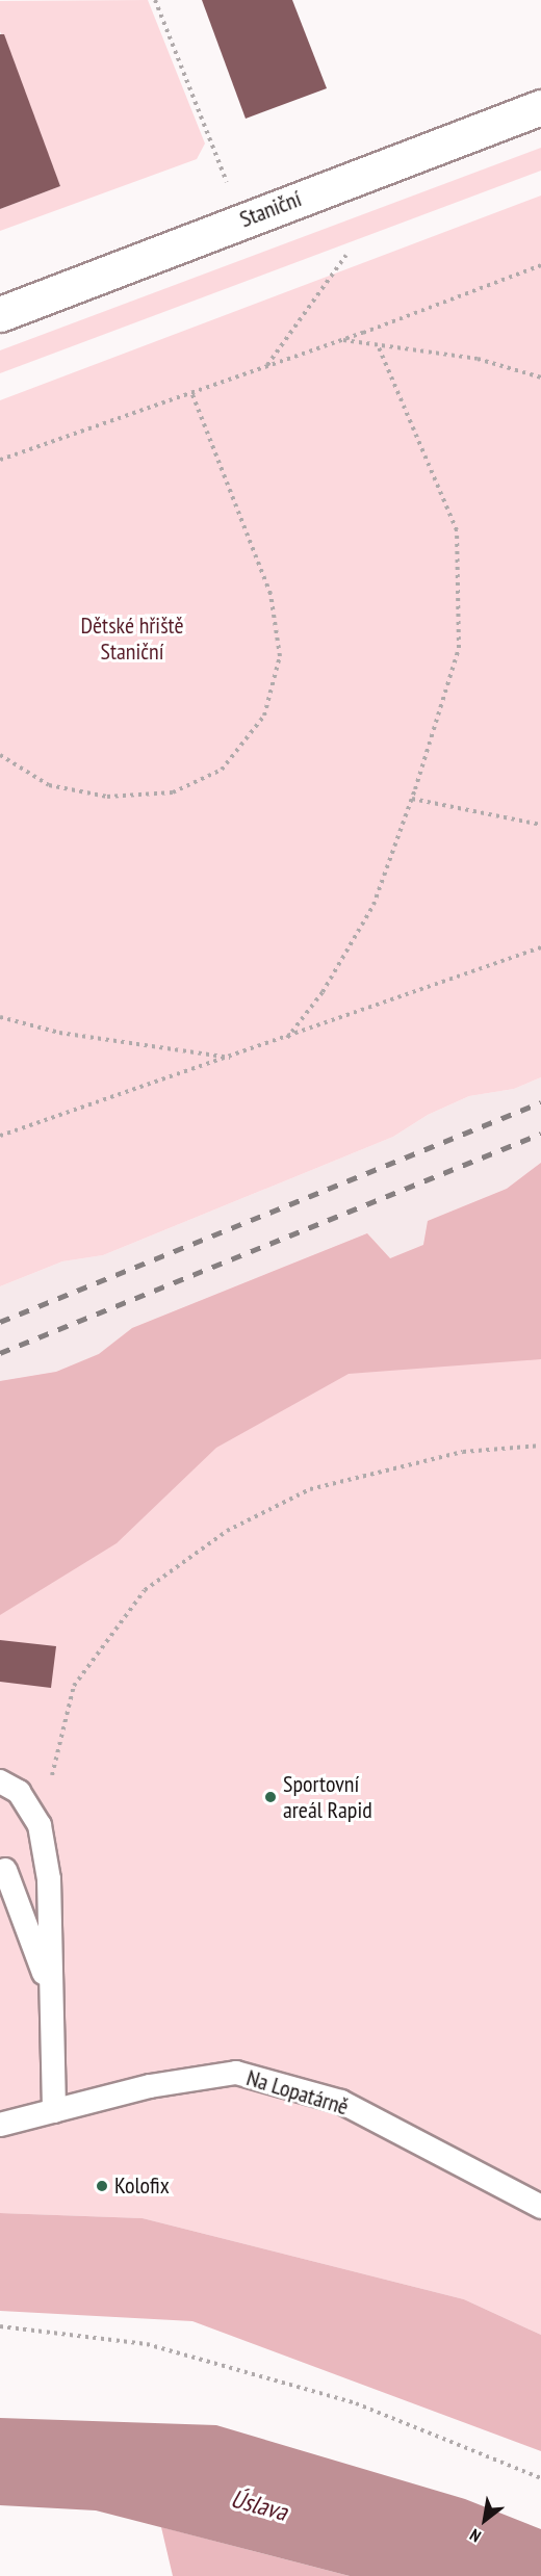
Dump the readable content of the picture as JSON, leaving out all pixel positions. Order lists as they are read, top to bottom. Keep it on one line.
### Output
{"streets":{"street":["Staniční"],"lane":["Na Lopatárně"]},"water":["Úslava"],"parks":["Dětské hřiště Staniční"],"places":["Sportovní areál Rapid","Kolofix"],"north":"bottom left"}
